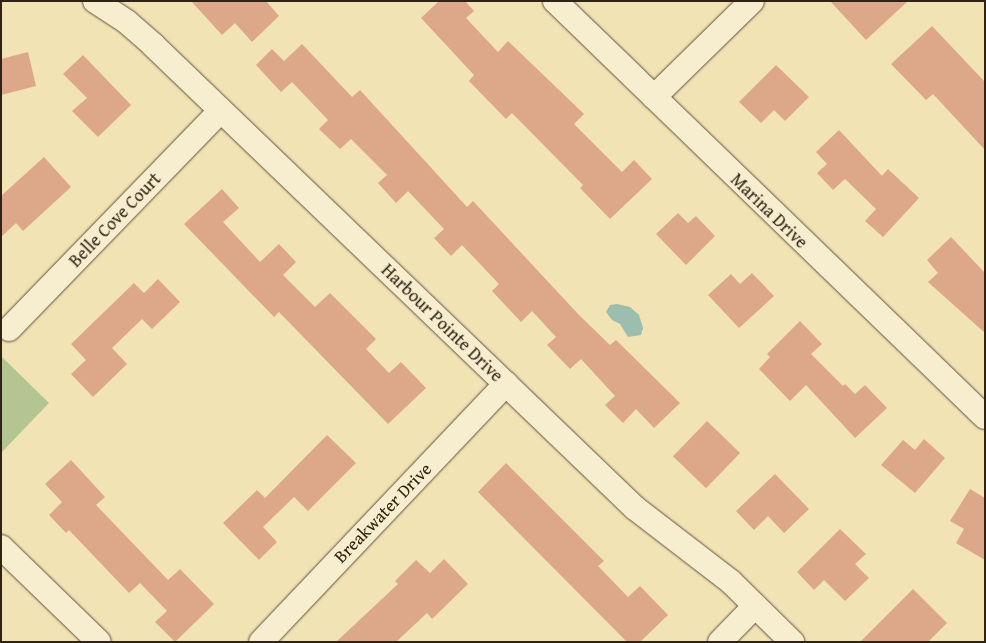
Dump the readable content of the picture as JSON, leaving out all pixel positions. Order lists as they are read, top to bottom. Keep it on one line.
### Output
{"streets":{"street":["Marina Drive","Belle Cove Court","Harbour Pointe Drive","Breakwater Drive"]},"crossings":[["Belle Cove Court","Harbour Pointe Drive"],["Harbour Pointe Drive","Breakwater Drive"]]}
